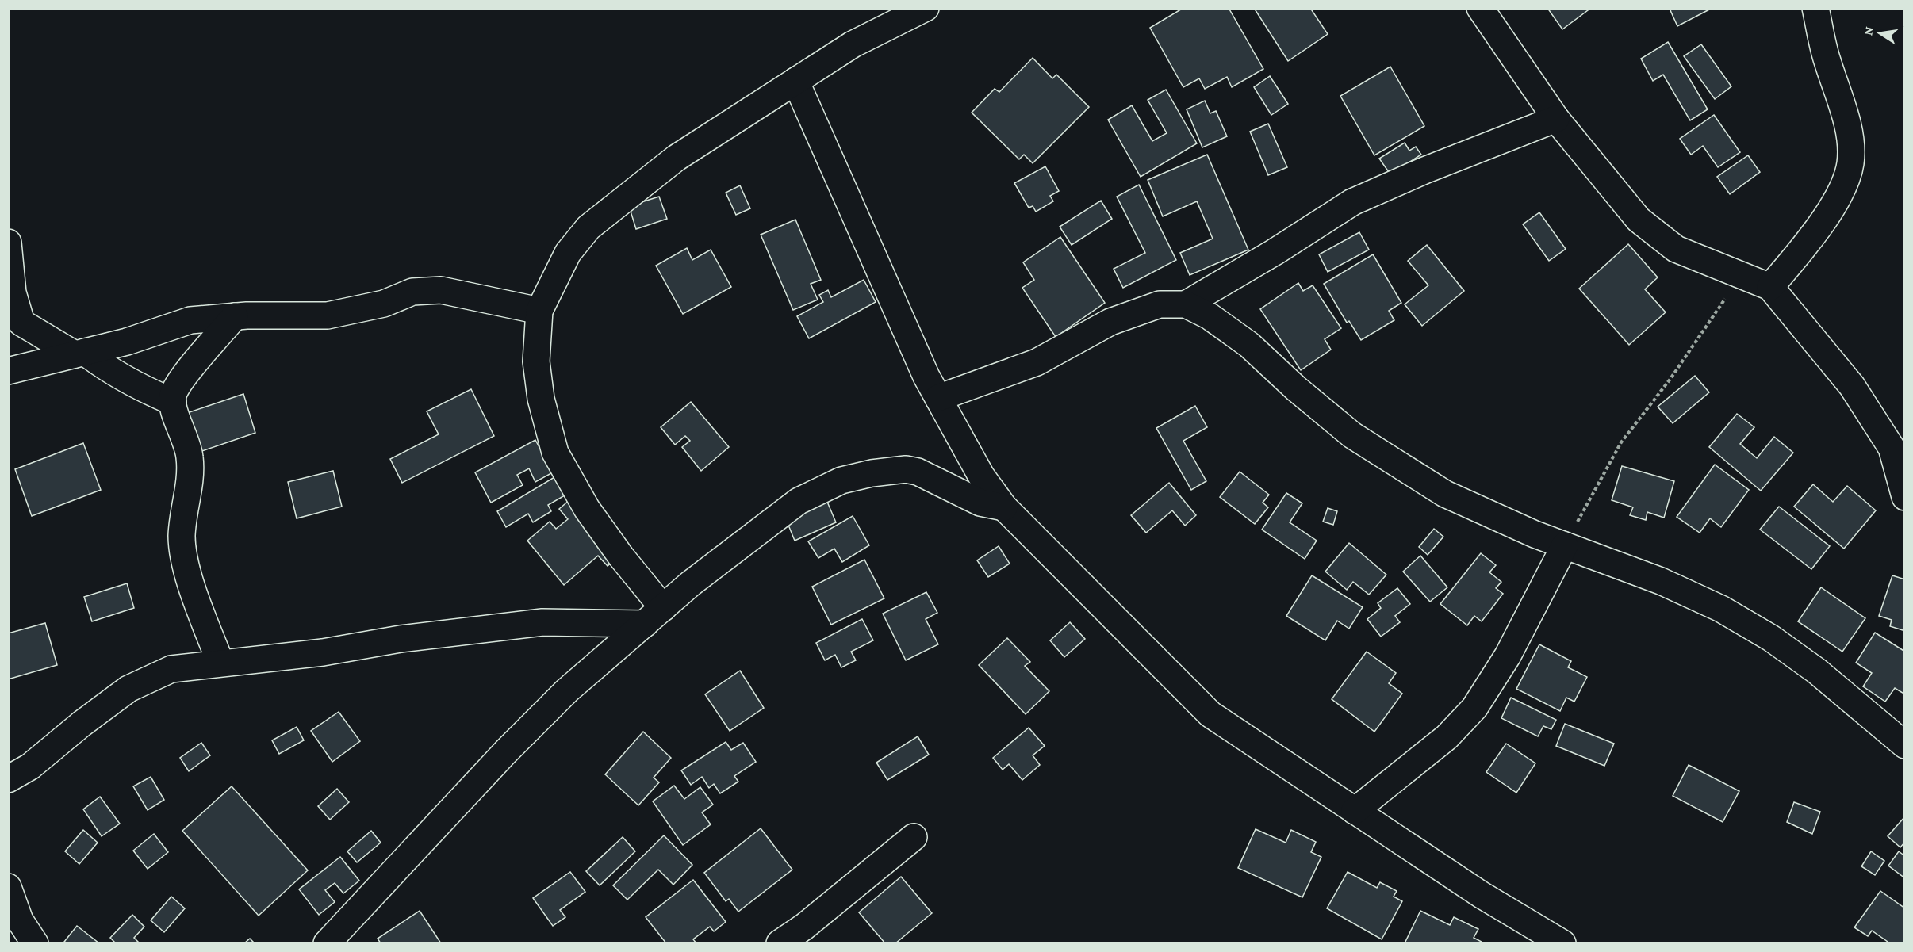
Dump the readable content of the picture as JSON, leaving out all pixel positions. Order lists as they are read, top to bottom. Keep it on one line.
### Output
{"north":"left"}
